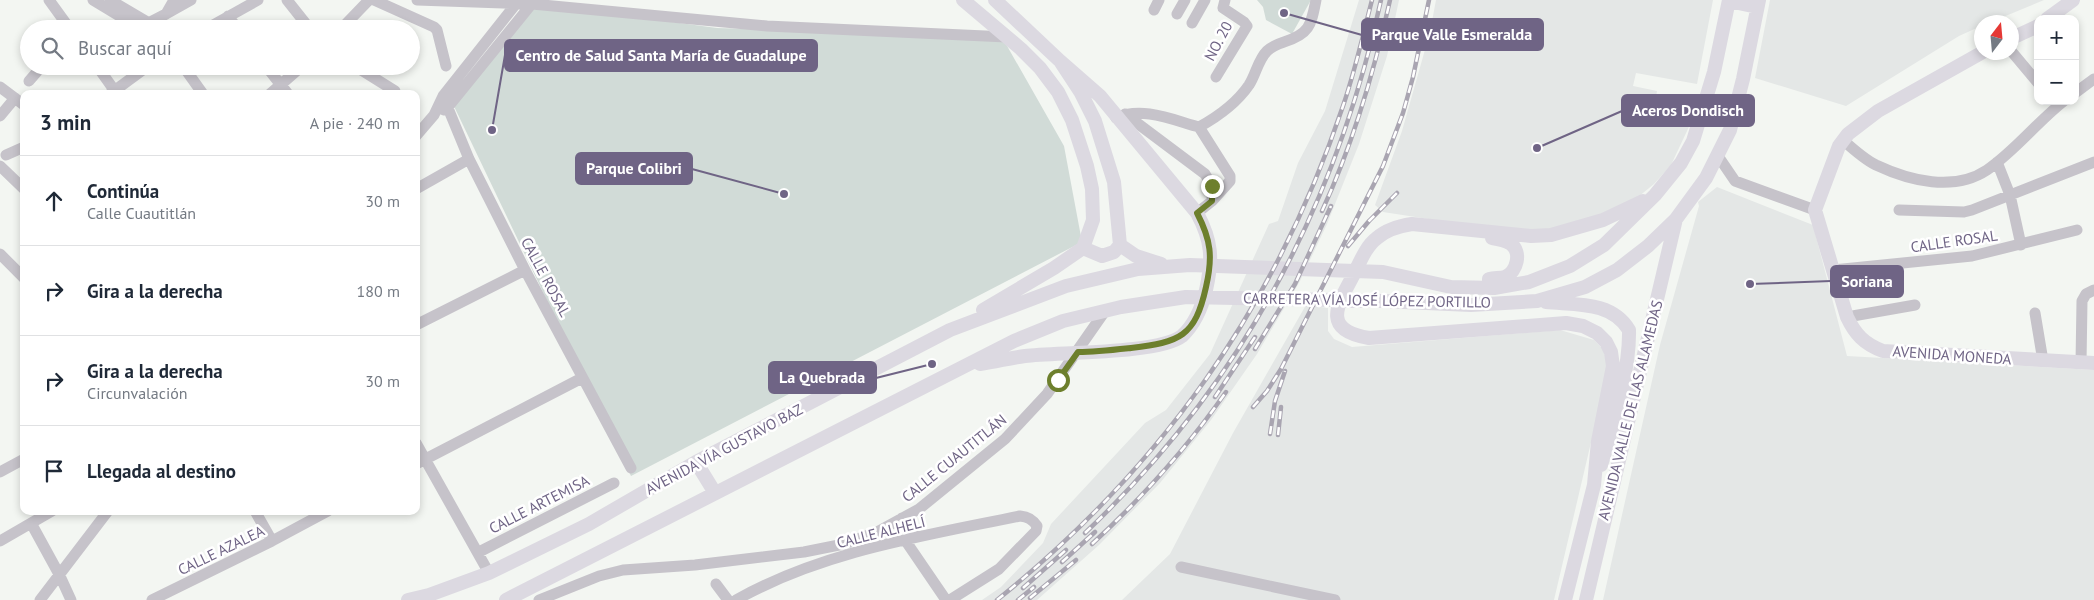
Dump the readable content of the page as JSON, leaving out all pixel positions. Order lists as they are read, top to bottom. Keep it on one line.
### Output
{"streets":{"main road":["CARRETERA VÍA JOSÉ LÓPEZ PORTILLO","AVENIDA MONEDA","AVENIDA VALLE DE LAS ALAMEDAS","AVENIDA VÍA GUSTAVO BAZ"],"street":["NO. 20","CALLE ROSAL","CALLE CUAUTITLÁN","CALLE ARTEMISA","CALLE ALHELÍ","CALLE AZALEA"]},"crossings":[["CALLE ROSAL","AVENIDA MONEDA"],["CARRETERA VÍA JOSÉ LÓPEZ PORTILLO","AVENIDA VALLE DE LAS ALAMEDAS"],["CARRETERA VÍA JOSÉ LÓPEZ PORTILLO","AVENIDA VÍA GUSTAVO BAZ"],["CARRETERA VÍA JOSÉ LÓPEZ PORTILLO","CALLE CUAUTITLÁN"]],"places":["Parque Valle Esmeralda","Centro de Salud Santa María de Guadalupe","Aceros Dondisch","Parque Colibri","Soriana","La Quebrada"],"north":"top","page":{"map_buttons":["+","−"],"search":"Buscar aquí","heading":["3 min","A pie · 240 m"],"list":[["Continúa","Calle Cuautitlán","30 m"],["Gira a la derecha","180 m"],["Gira a la derecha","Circunvalación","30 m"],"Llegada al destino"]}}
